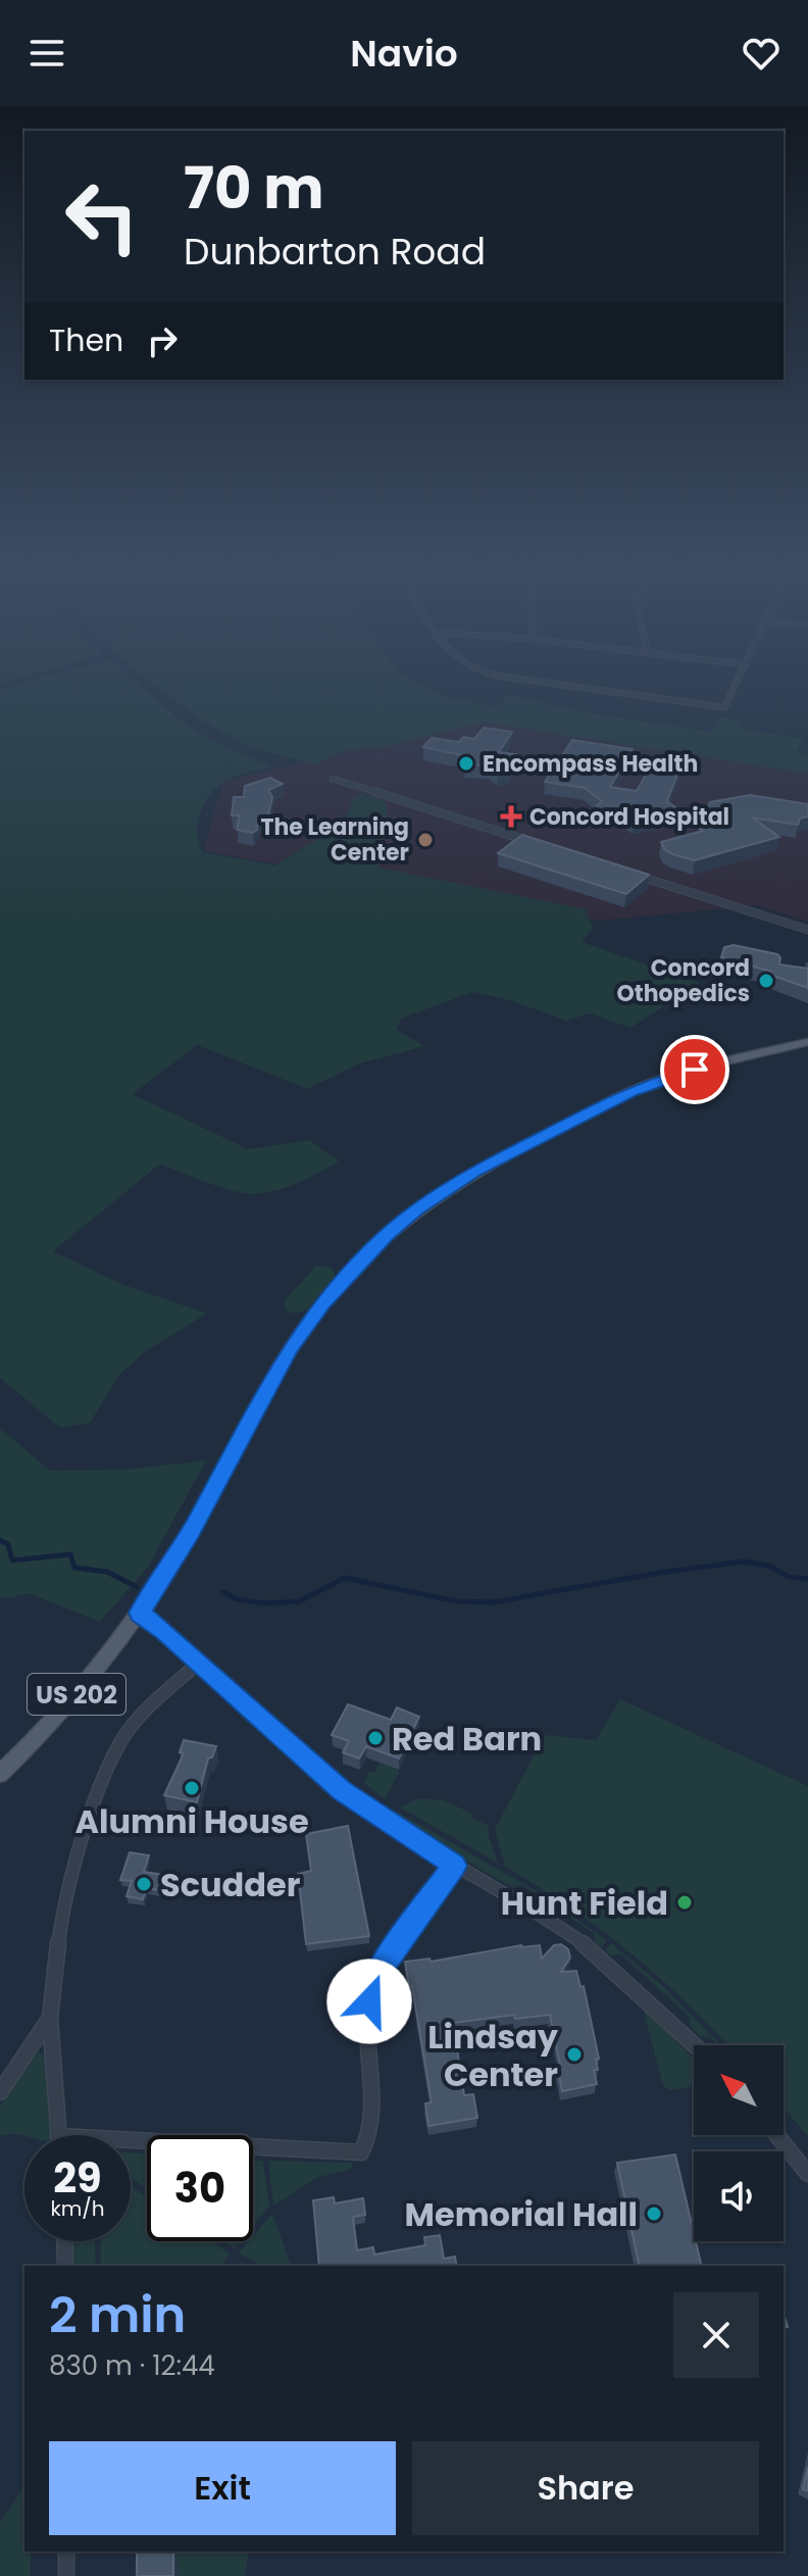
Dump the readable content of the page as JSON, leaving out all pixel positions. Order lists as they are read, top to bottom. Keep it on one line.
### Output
{"streets":{"main road":["US 202"]},"places":{"other":["Encompass Health","The Learning Center","Concord Othopedics","Red Barn","Alumni House","Scudder","Hunt Field","Lindsay Center","Memorial Hall"],"health":["Concord Hospital"]},"north":"top left","page":{"header":"Navio","turn":["70 m","Dunbarton Road"],"then":"Then","speed":"29 km/h","limit":"30","heading":["2 min","830 m · 12:44"],"buttons":["Exit","Share"]}}
